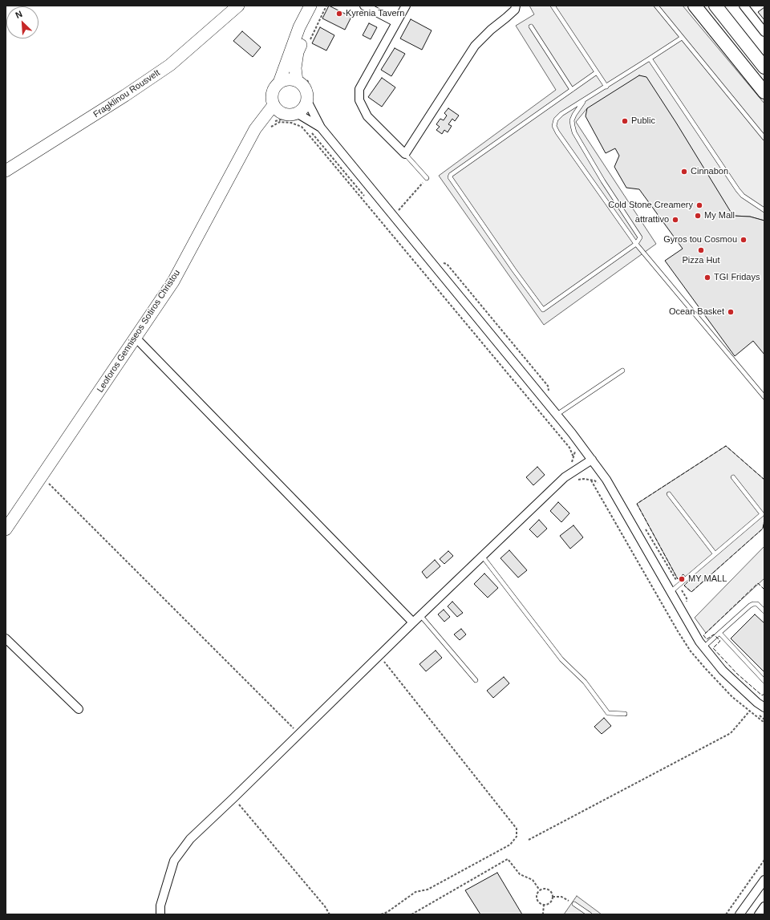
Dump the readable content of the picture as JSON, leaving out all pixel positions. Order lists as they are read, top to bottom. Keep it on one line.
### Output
{"streets":{"main road":["Fragklinou Rousvelt","Leoforos Genniseos Sotiros Christou"]},"places":["Kyrenia Tavern","Public","Cinnabon","Cold Stone Creamery","My Mall","attrattivo","Gyros tou Cosmou","Pizza Hut","TGI Fridays","Ocean Basket","MY MALL"],"north":"top left"}
